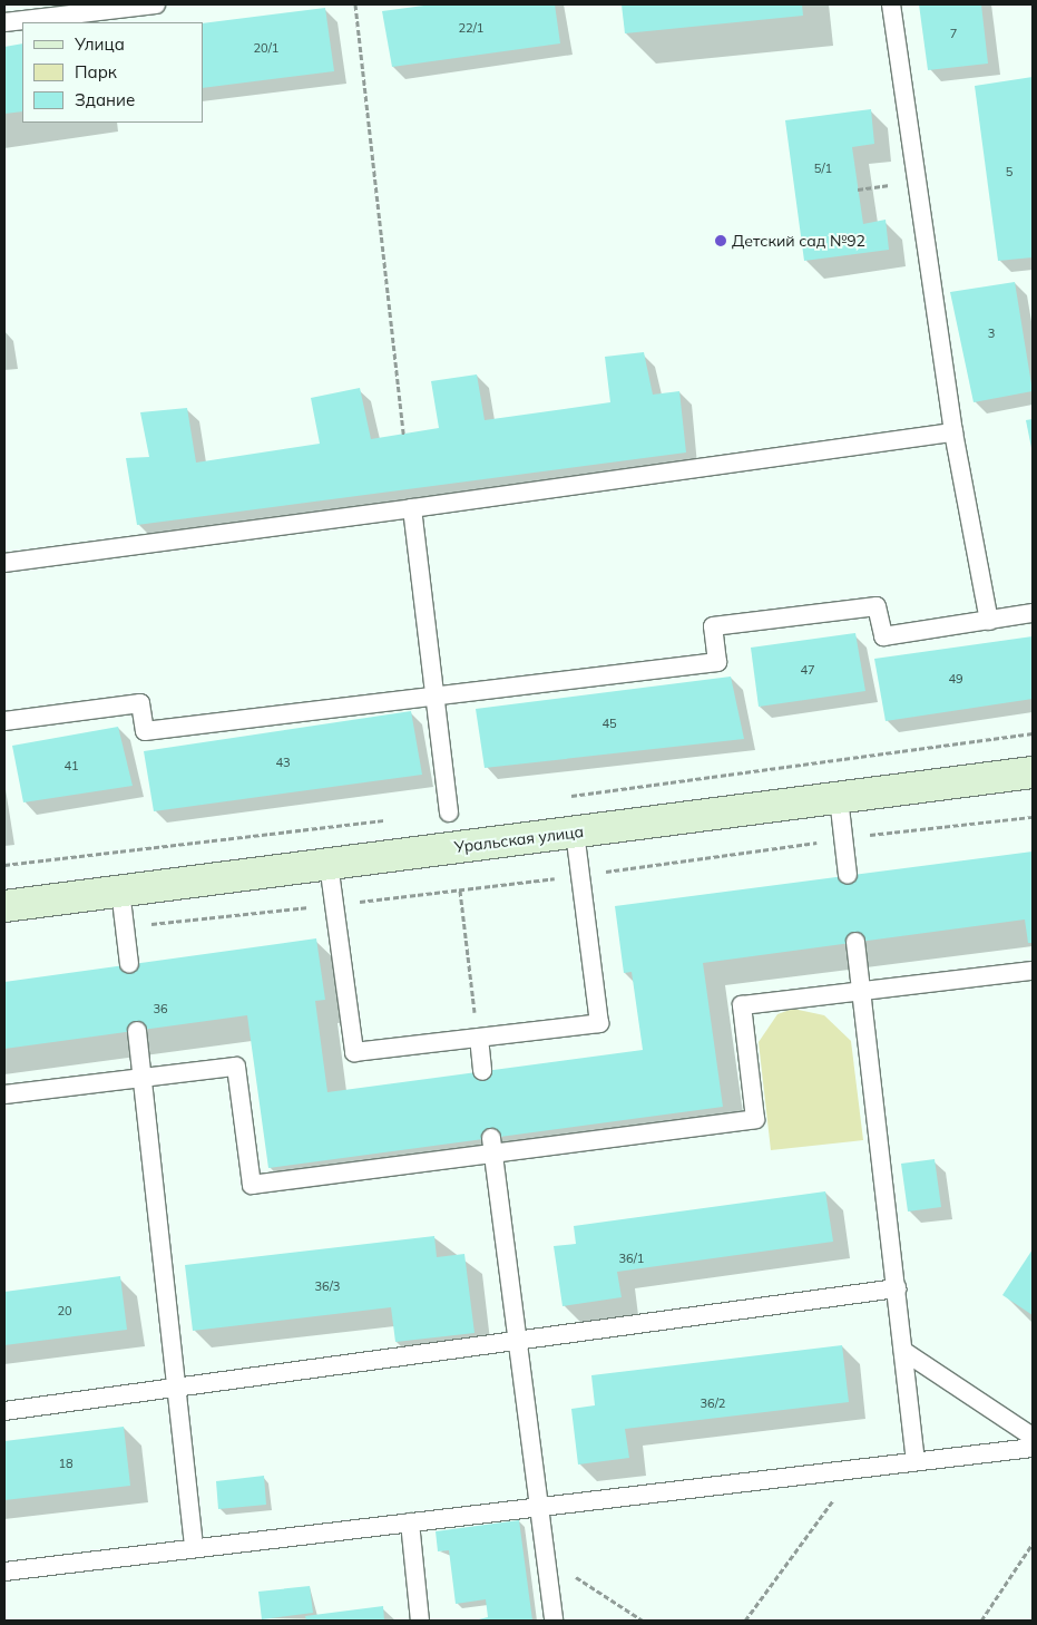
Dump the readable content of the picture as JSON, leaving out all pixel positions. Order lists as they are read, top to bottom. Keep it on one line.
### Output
{"streets":{"street":["Уральская улица"]},"places":["Детский сад №92"],"house_numbers":["22/1","7","20/1","5/1","5","3","47","49","45","43","41","36","36/1","36/3","20","36/2","18"],"legend":["Улица","Парк","Здание"]}
